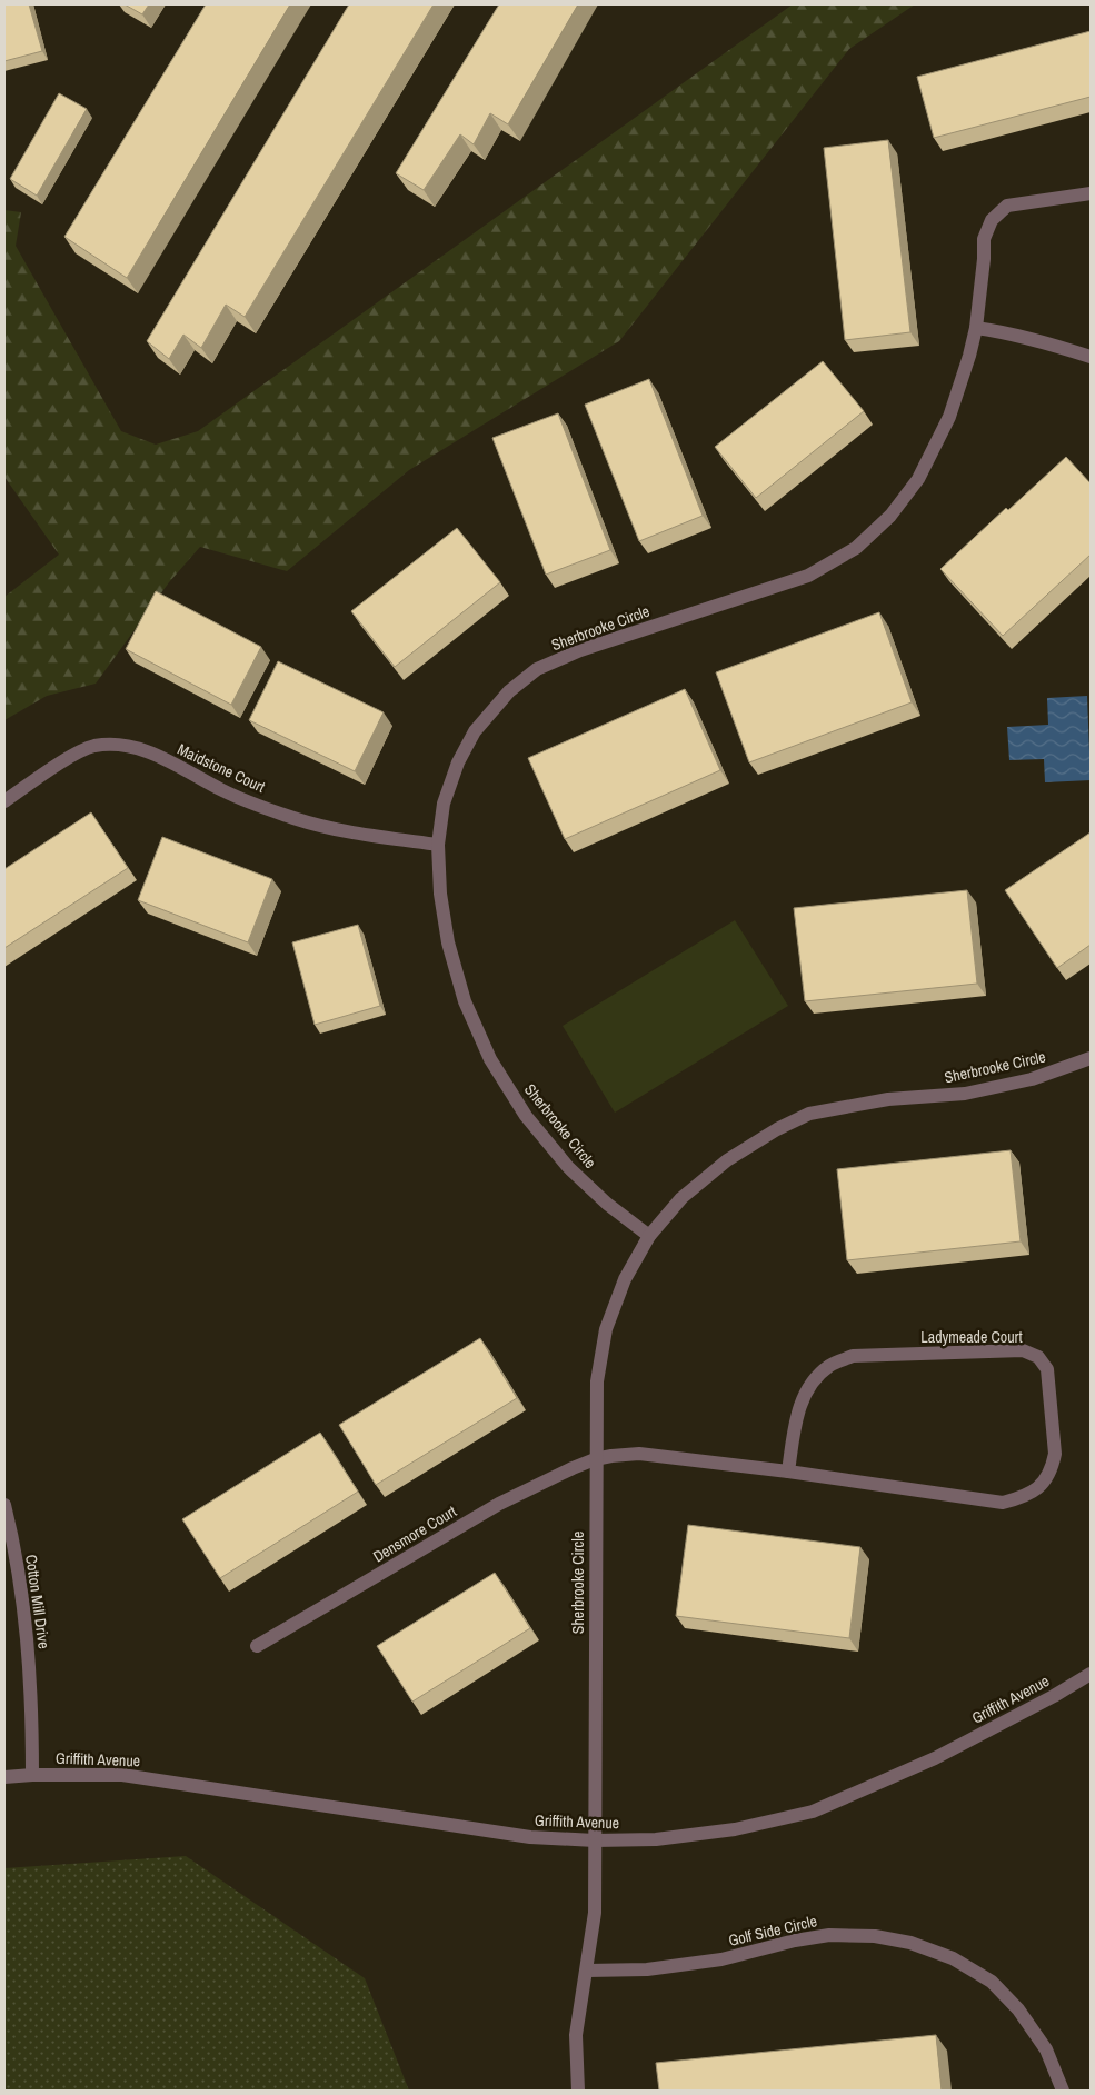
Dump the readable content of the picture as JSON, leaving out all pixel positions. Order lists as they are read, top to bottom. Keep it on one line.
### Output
{"streets":{"street":["Sherbrooke Circle","Maidstone Court","Ladymeade Court","Densmore Court","Cotton Mill Drive","Griffith Avenue","Golf Side Circle"]},"crossings":[["Sherbrooke Circle","Maidstone Court"],["Sherbrooke Circle","Ladymeade Court"],["Sherbrooke Circle","Densmore Court"],["Sherbrooke Circle","Griffith Avenue"],["Ladymeade Court","Densmore Court"],["Cotton Mill Drive","Griffith Avenue"]]}
